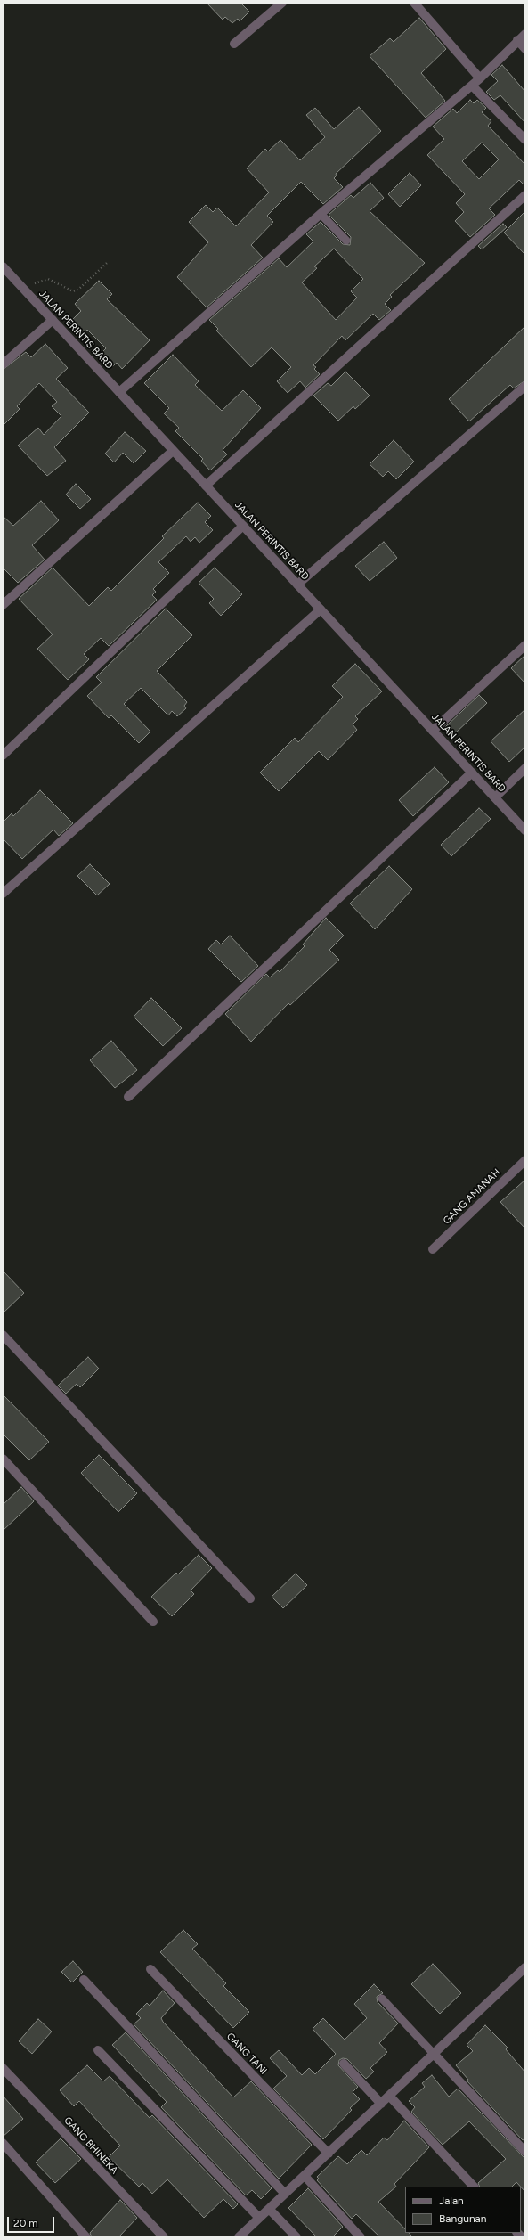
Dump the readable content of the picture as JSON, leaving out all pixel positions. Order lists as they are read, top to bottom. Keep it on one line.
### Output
{"streets":{"street":["JALAN PERINTIS BARD","GANG AMANAH","GANG TANI","GANG BHINEKA"]},"legend":["Jalan","Bangunan"],"scale_bar":"20 m"}
